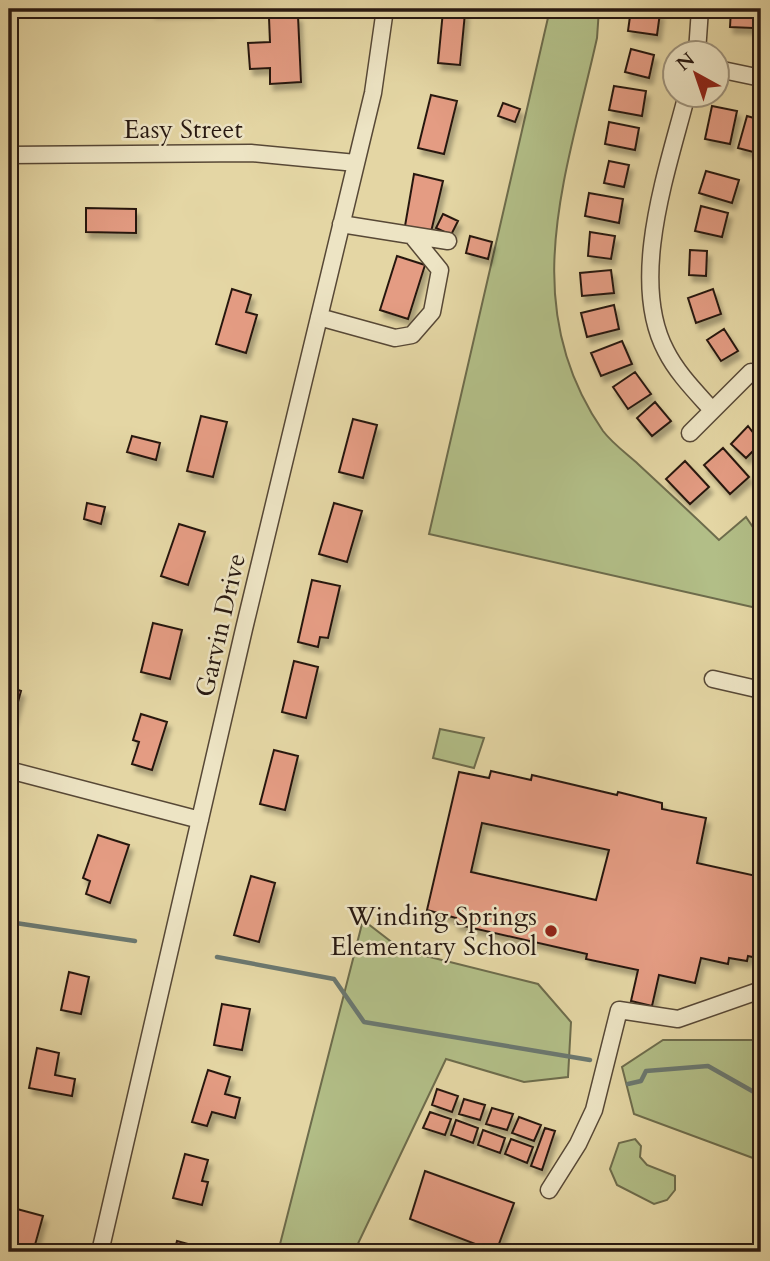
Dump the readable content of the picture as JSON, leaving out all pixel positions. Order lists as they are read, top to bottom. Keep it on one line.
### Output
{"streets":{"street":["Easy Street","Garvin Drive"]},"crossings":[["Easy Street","Garvin Drive"]],"places":["Winding Springs Elementary School"],"north":"top left"}
